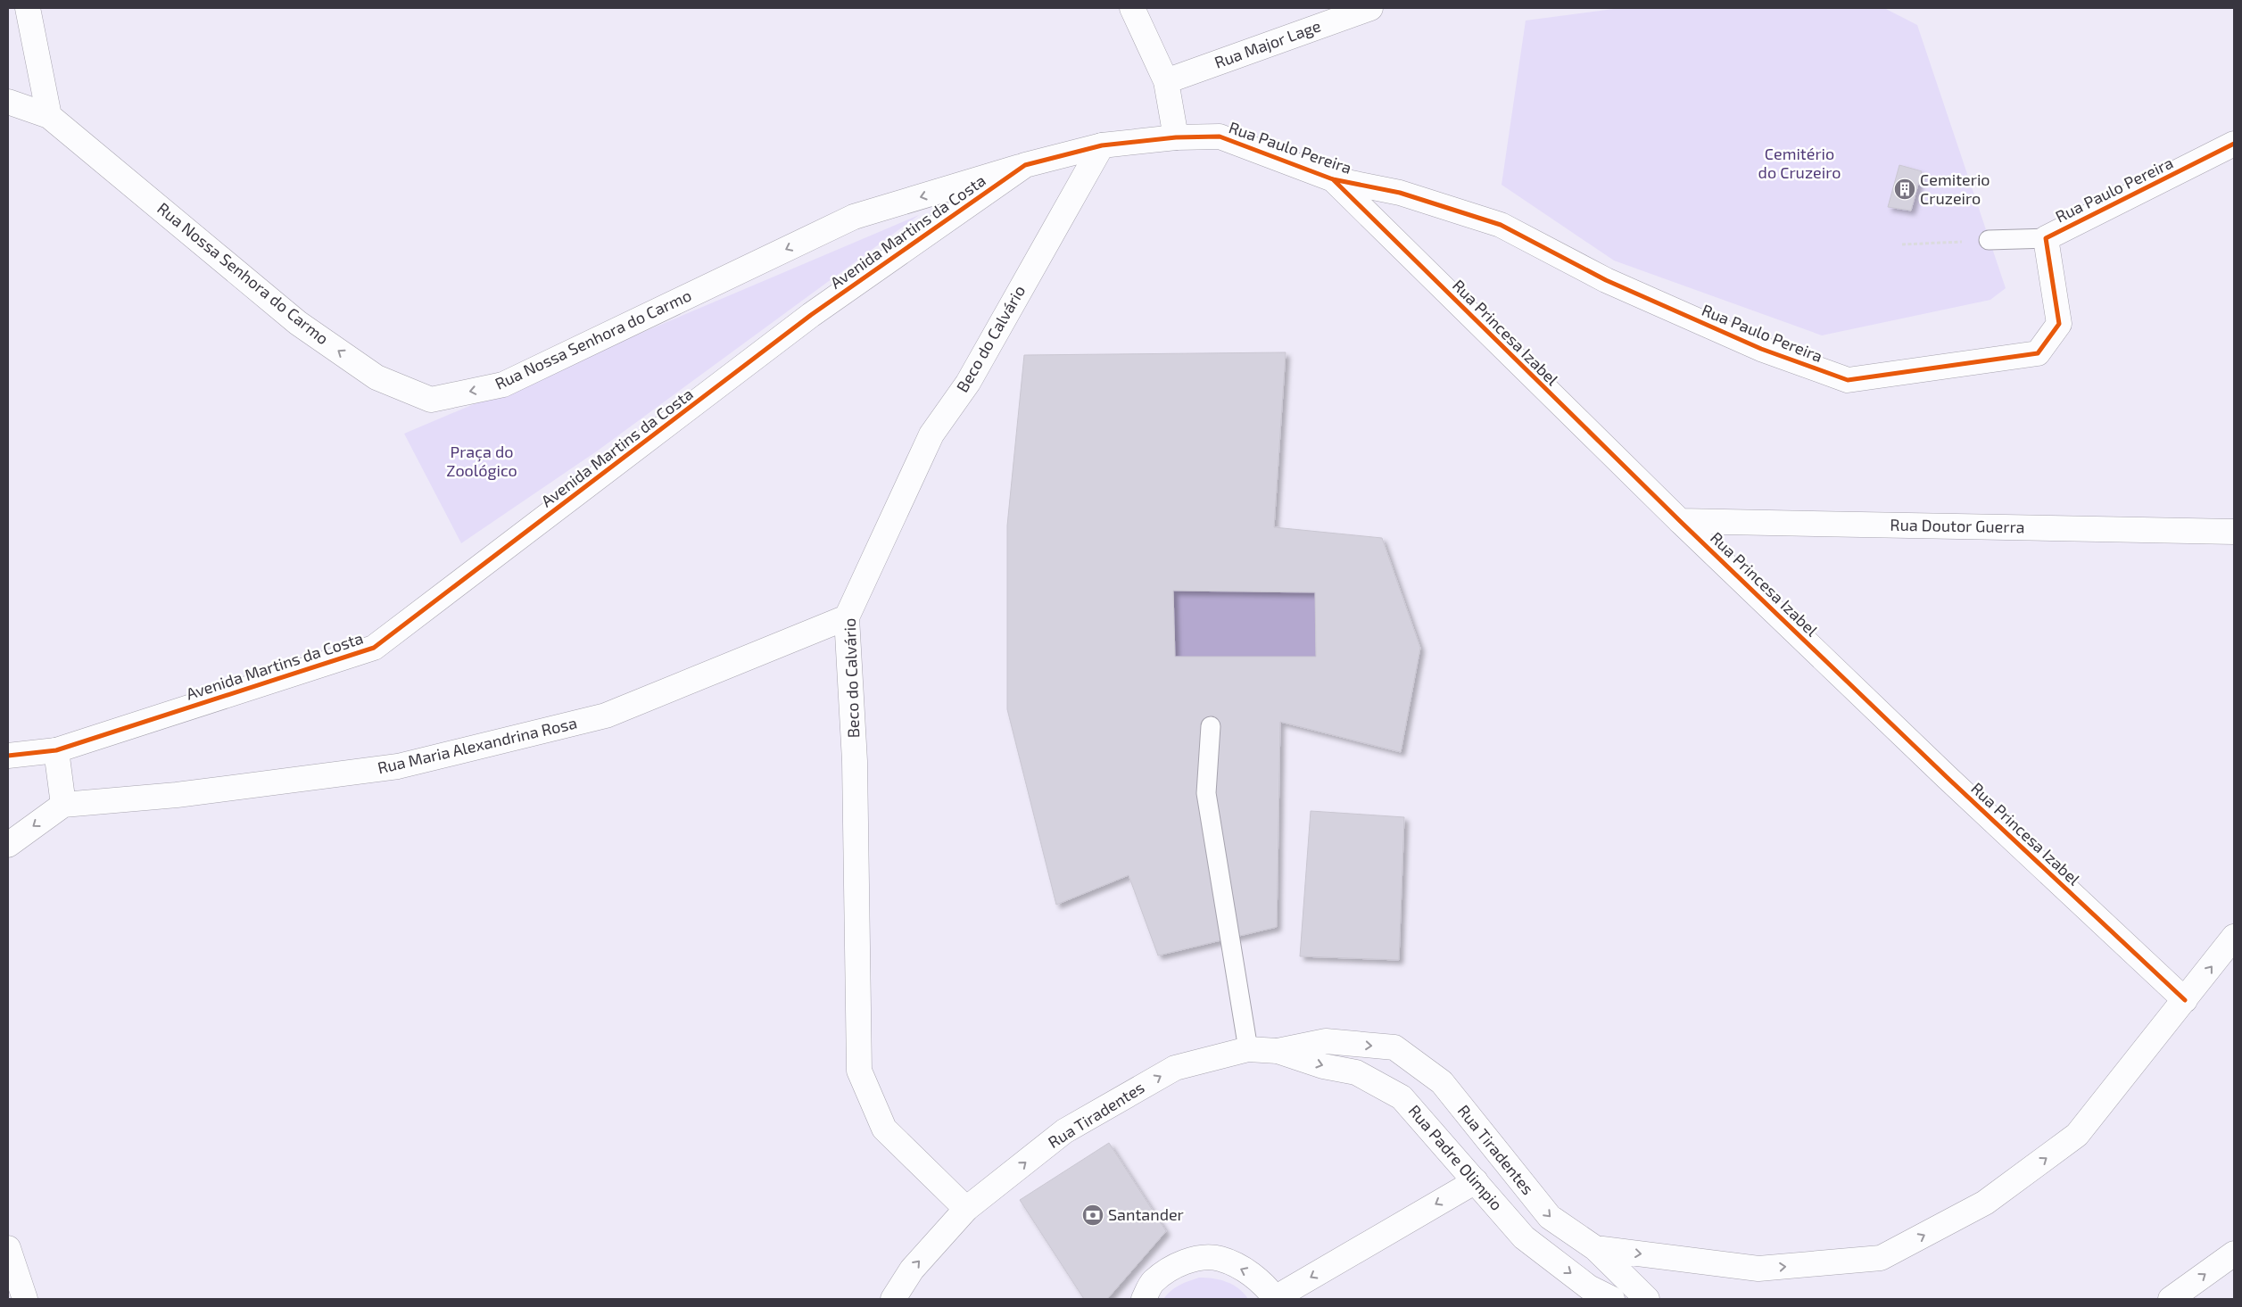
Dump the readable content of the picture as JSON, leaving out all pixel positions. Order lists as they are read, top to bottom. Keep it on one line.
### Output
{"streets":{"street":["Rua Major Lage","Rua Paulo Pereira","Avenida Martins da Costa","Rua Nossa Senhora do Carmo","Rua Princesa Izabel","Beco do Calvário","Rua Doutor Guerra","Rua Maria Alexandrina Rosa","Rua Tiradentes","Rua Padre Olimpio"]},"crossings":[["Rua Paulo Pereira","Avenida Martins da Costa"],["Rua Paulo Pereira","Rua Princesa Izabel"],["Avenida Martins da Costa","Rua Nossa Senhora do Carmo"],["Avenida Martins da Costa","Beco do Calvário"],["Rua Princesa Izabel","Rua Doutor Guerra"],["Beco do Calvário","Rua Maria Alexandrina Rosa"],["Beco do Calvário","Rua Tiradentes"],["Rua Tiradentes","Rua Padre Olimpio"]],"one_way":["Rua Nossa Senhora do Carmo","Rua Padre Olimpio"],"parks":["Cemitério do Cruzeiro","Praça do Zoológico"],"places":{"building":["Cemiterio Cruzeiro"],"bank":["Santander"]}}
